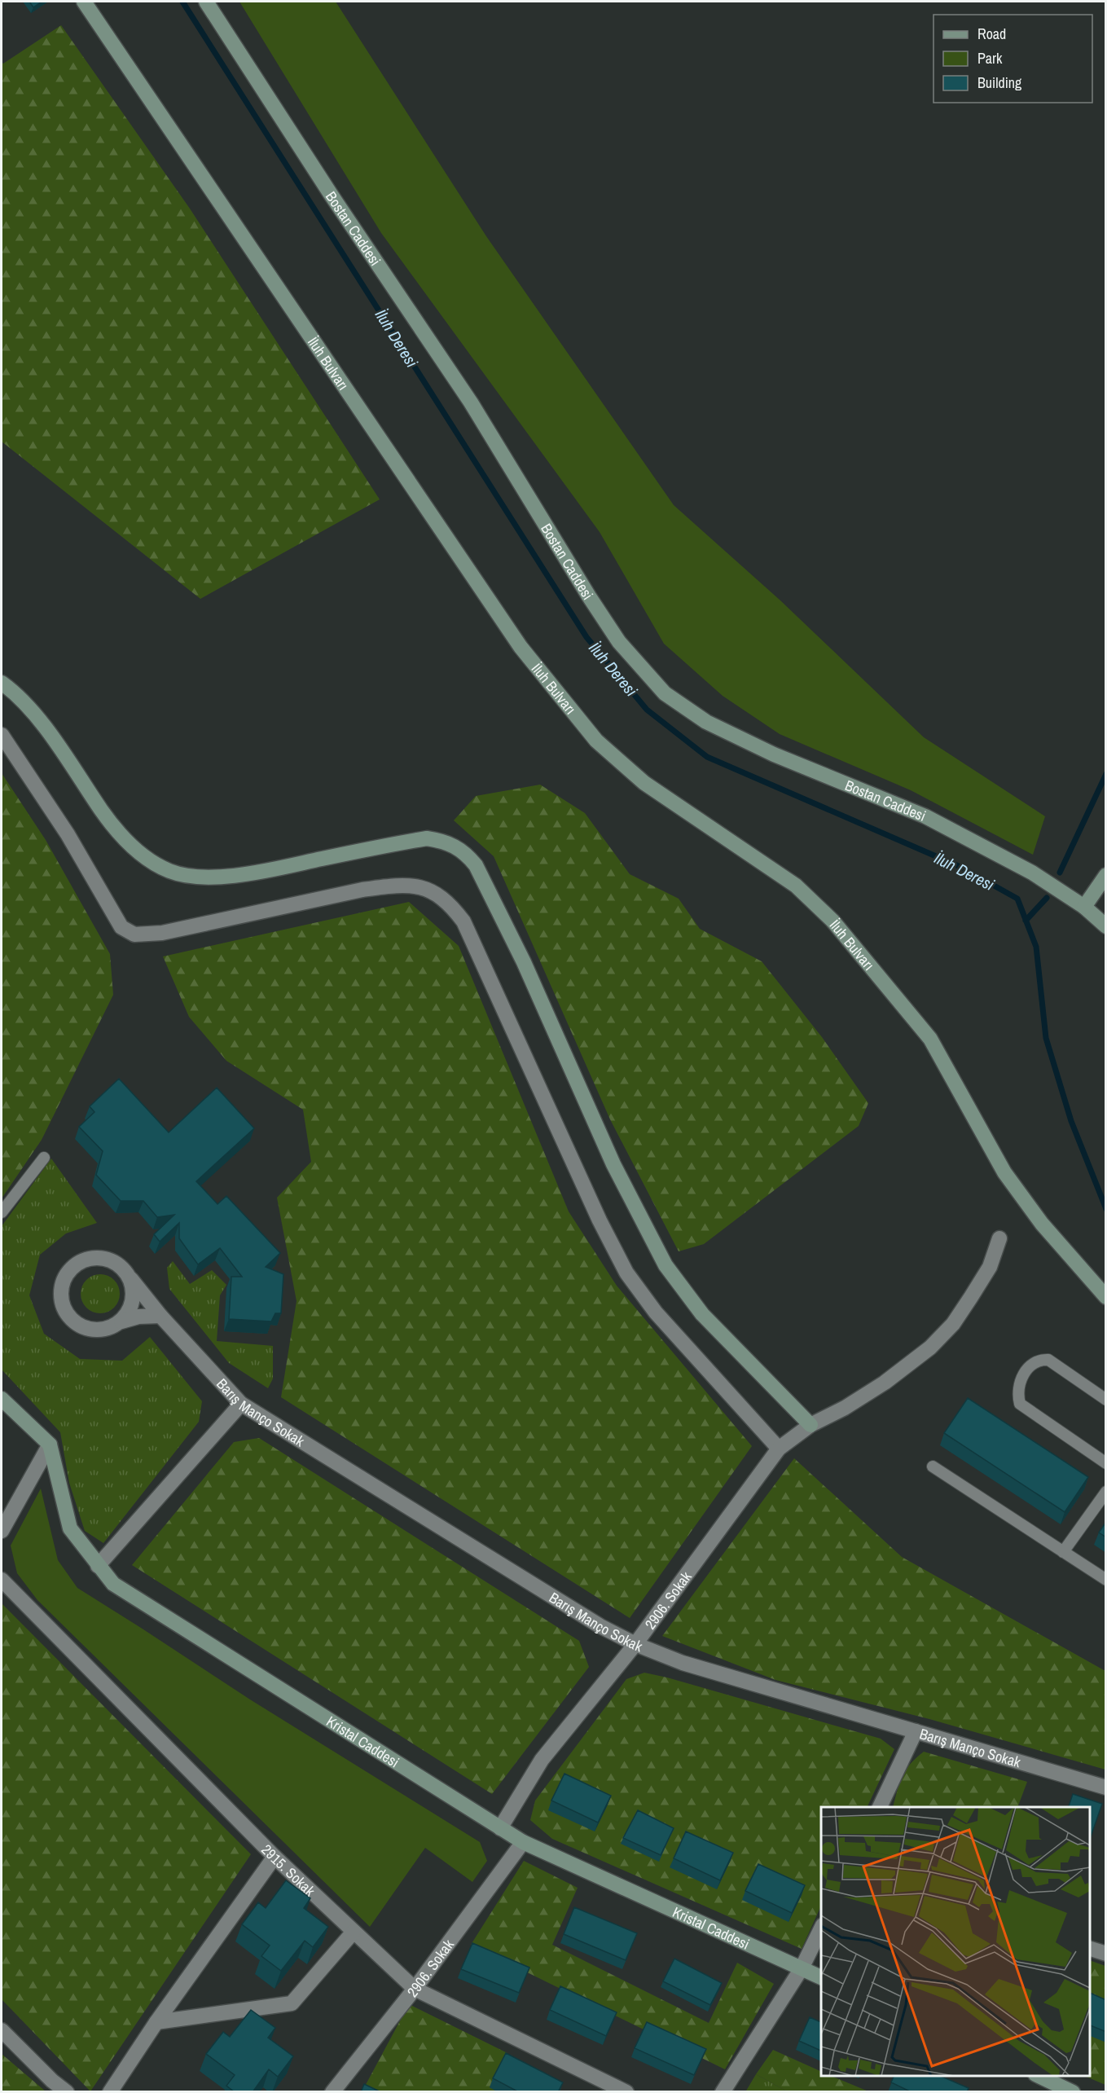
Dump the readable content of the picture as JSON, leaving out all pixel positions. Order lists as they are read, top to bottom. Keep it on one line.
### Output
{"streets":{"street":["Bostan Caddesi","İluh Bulvarı","Barış Manço Sokak","2906. Sokak","Kristal Caddesi","2915. Sokak"]},"crossings":[["Barış Manço Sokak","2906. Sokak"],["2906. Sokak","Kristal Caddesi"],["2906. Sokak","2915. Sokak"]],"water":["İluh Deresi"],"legend":["Road","Park","Building"]}
